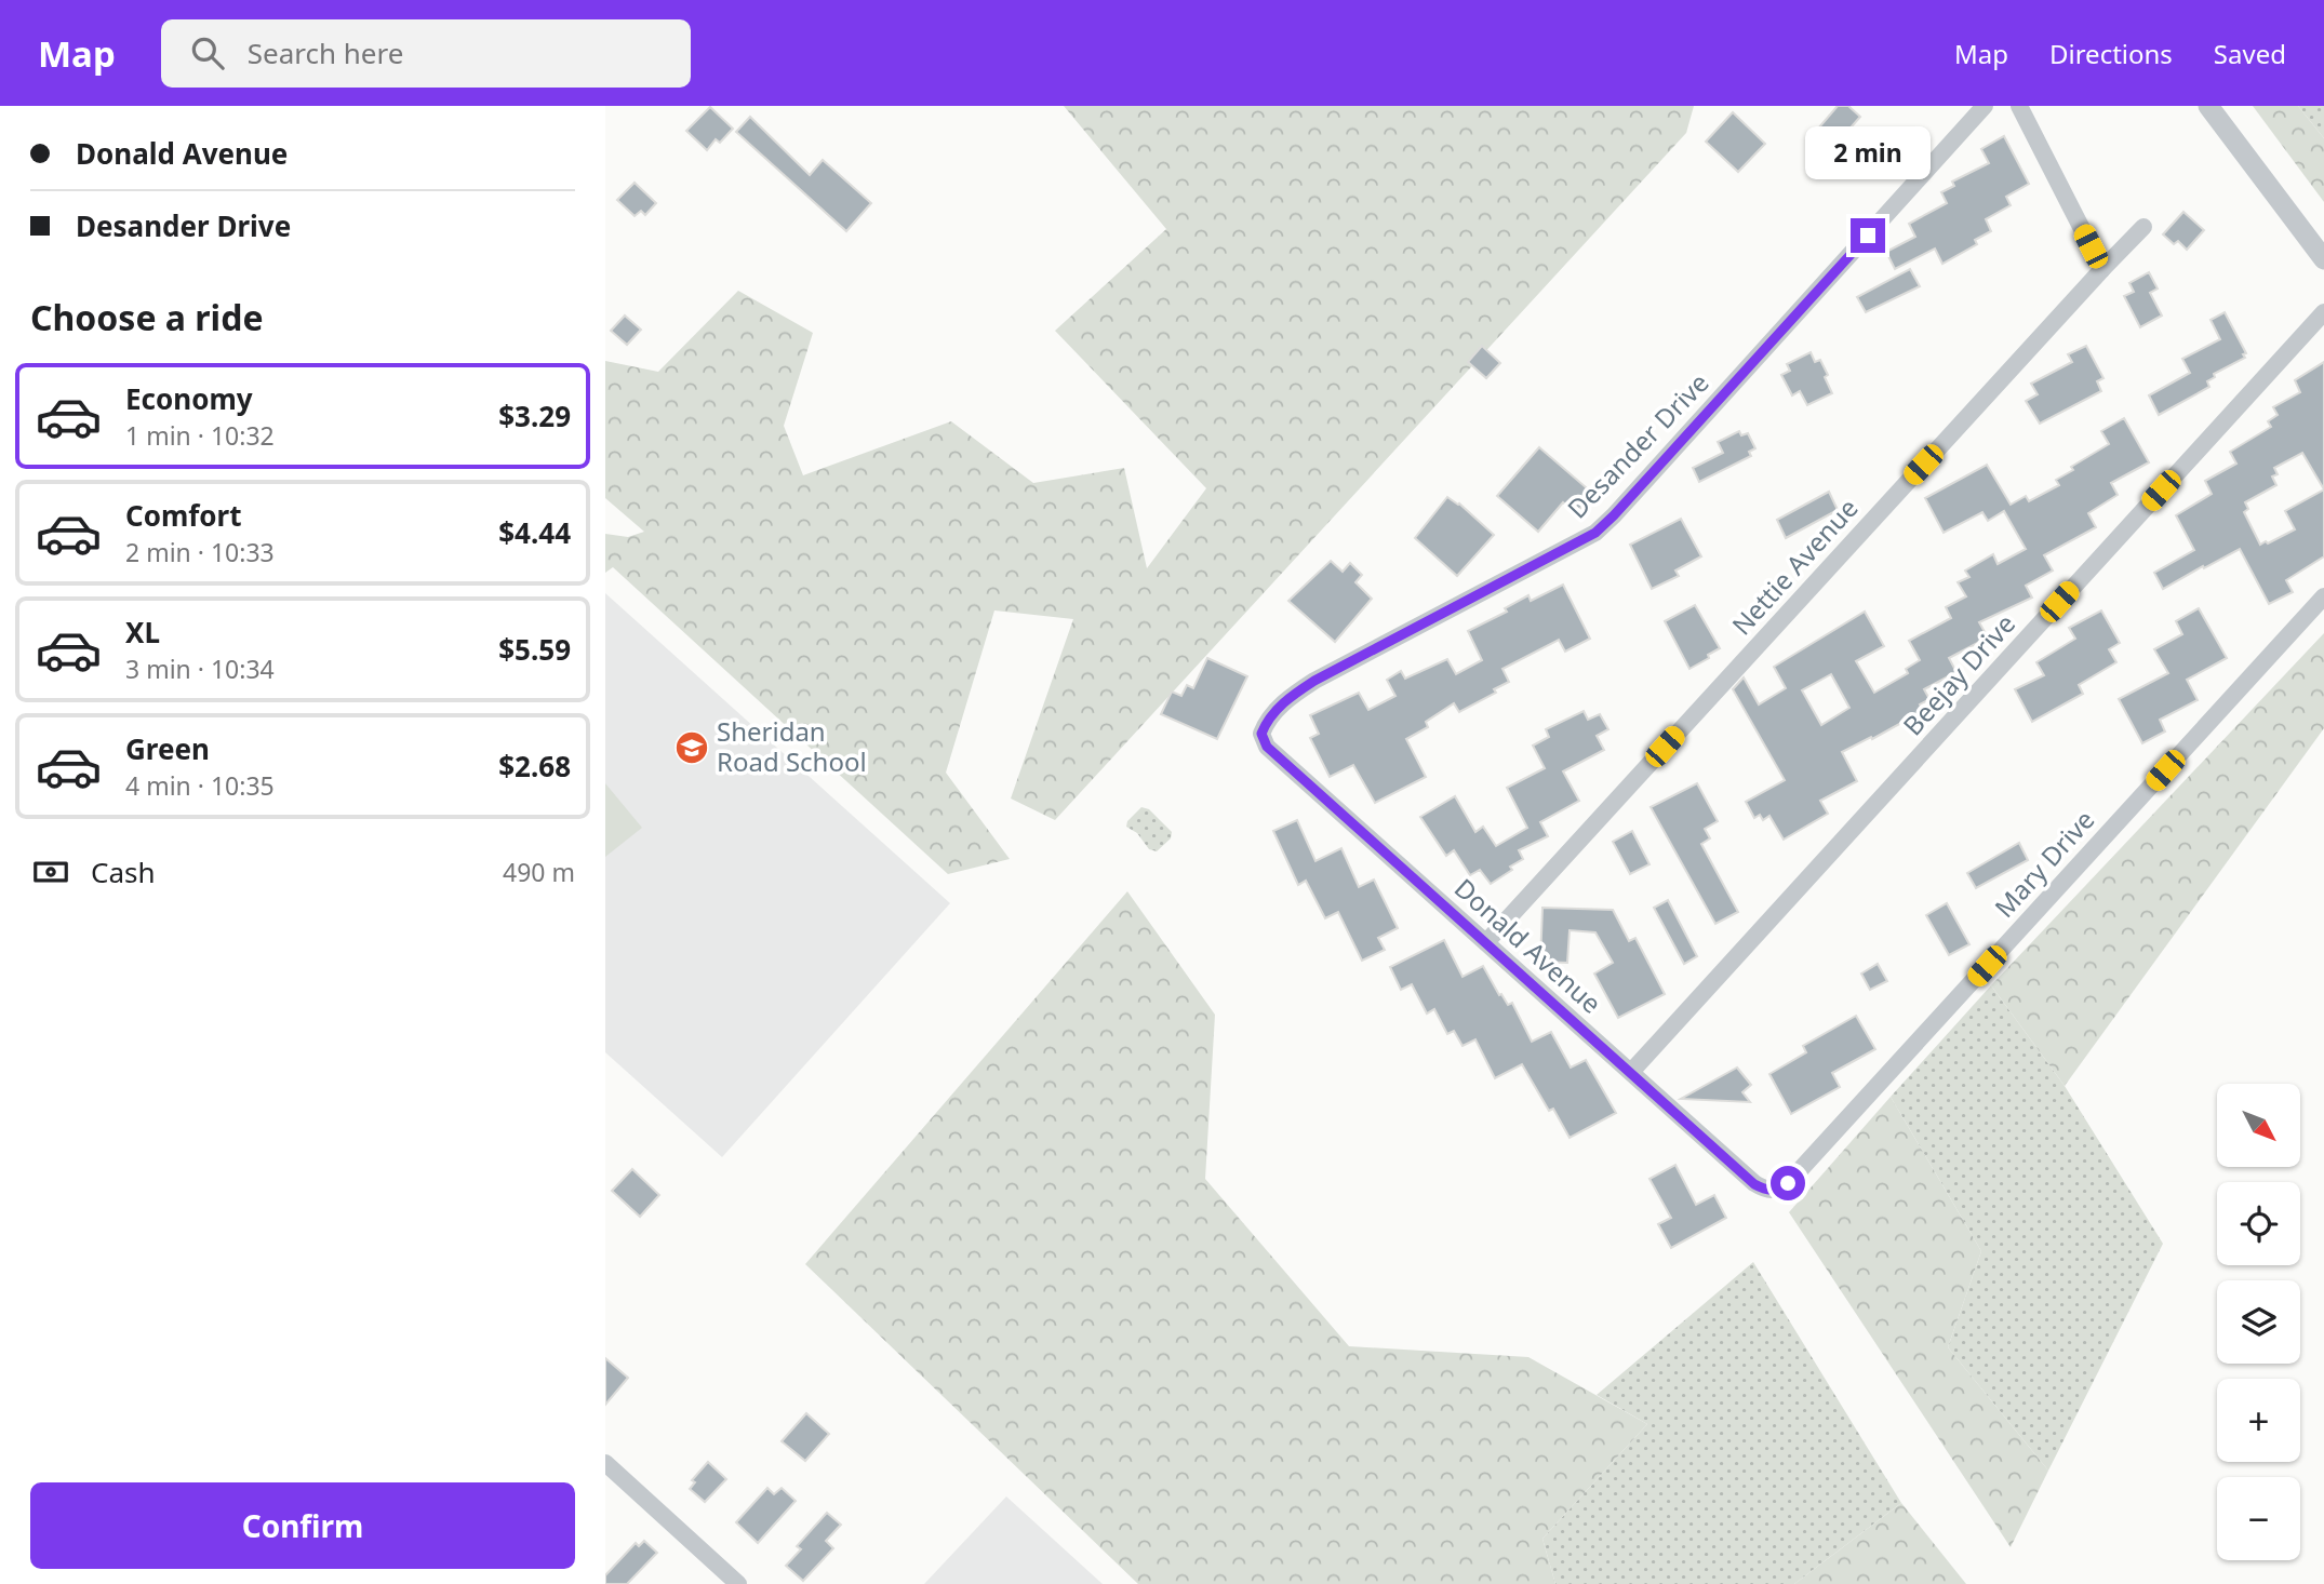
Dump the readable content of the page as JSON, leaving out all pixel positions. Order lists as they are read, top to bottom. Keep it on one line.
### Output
{"streets":{"street":["Desander Drive","Nettie Avenue","Beejay Drive","Mary Drive","Donald Avenue"]},"crossings":[["Desander Drive","Donald Avenue"],["Nettie Avenue","Donald Avenue"],["Beejay Drive","Donald Avenue"],["Mary Drive","Donald Avenue"]],"places":{"school or university":["Sheridan Road School"]},"north":"bottom right","page":{"header":"Map","search":"Search here","nav":["Map","Directions","Saved"],"banner":["Donald Avenue","Desander Drive"],"bubble":"2 min","heading":"Choose a ride","list":[{"name":"Economy","note":"1 min · 10:32","value":"$3.29"},{"name":"Comfort","note":"2 min · 10:33","value":"$4.44"},{"name":"XL","note":"3 min · 10:34","value":"$5.59"},{"name":"Green","note":"4 min · 10:35","value":"$2.68"}],"pay":["Cash","490 m"],"map_buttons":["+","−"],"buttons":"Confirm"}}
